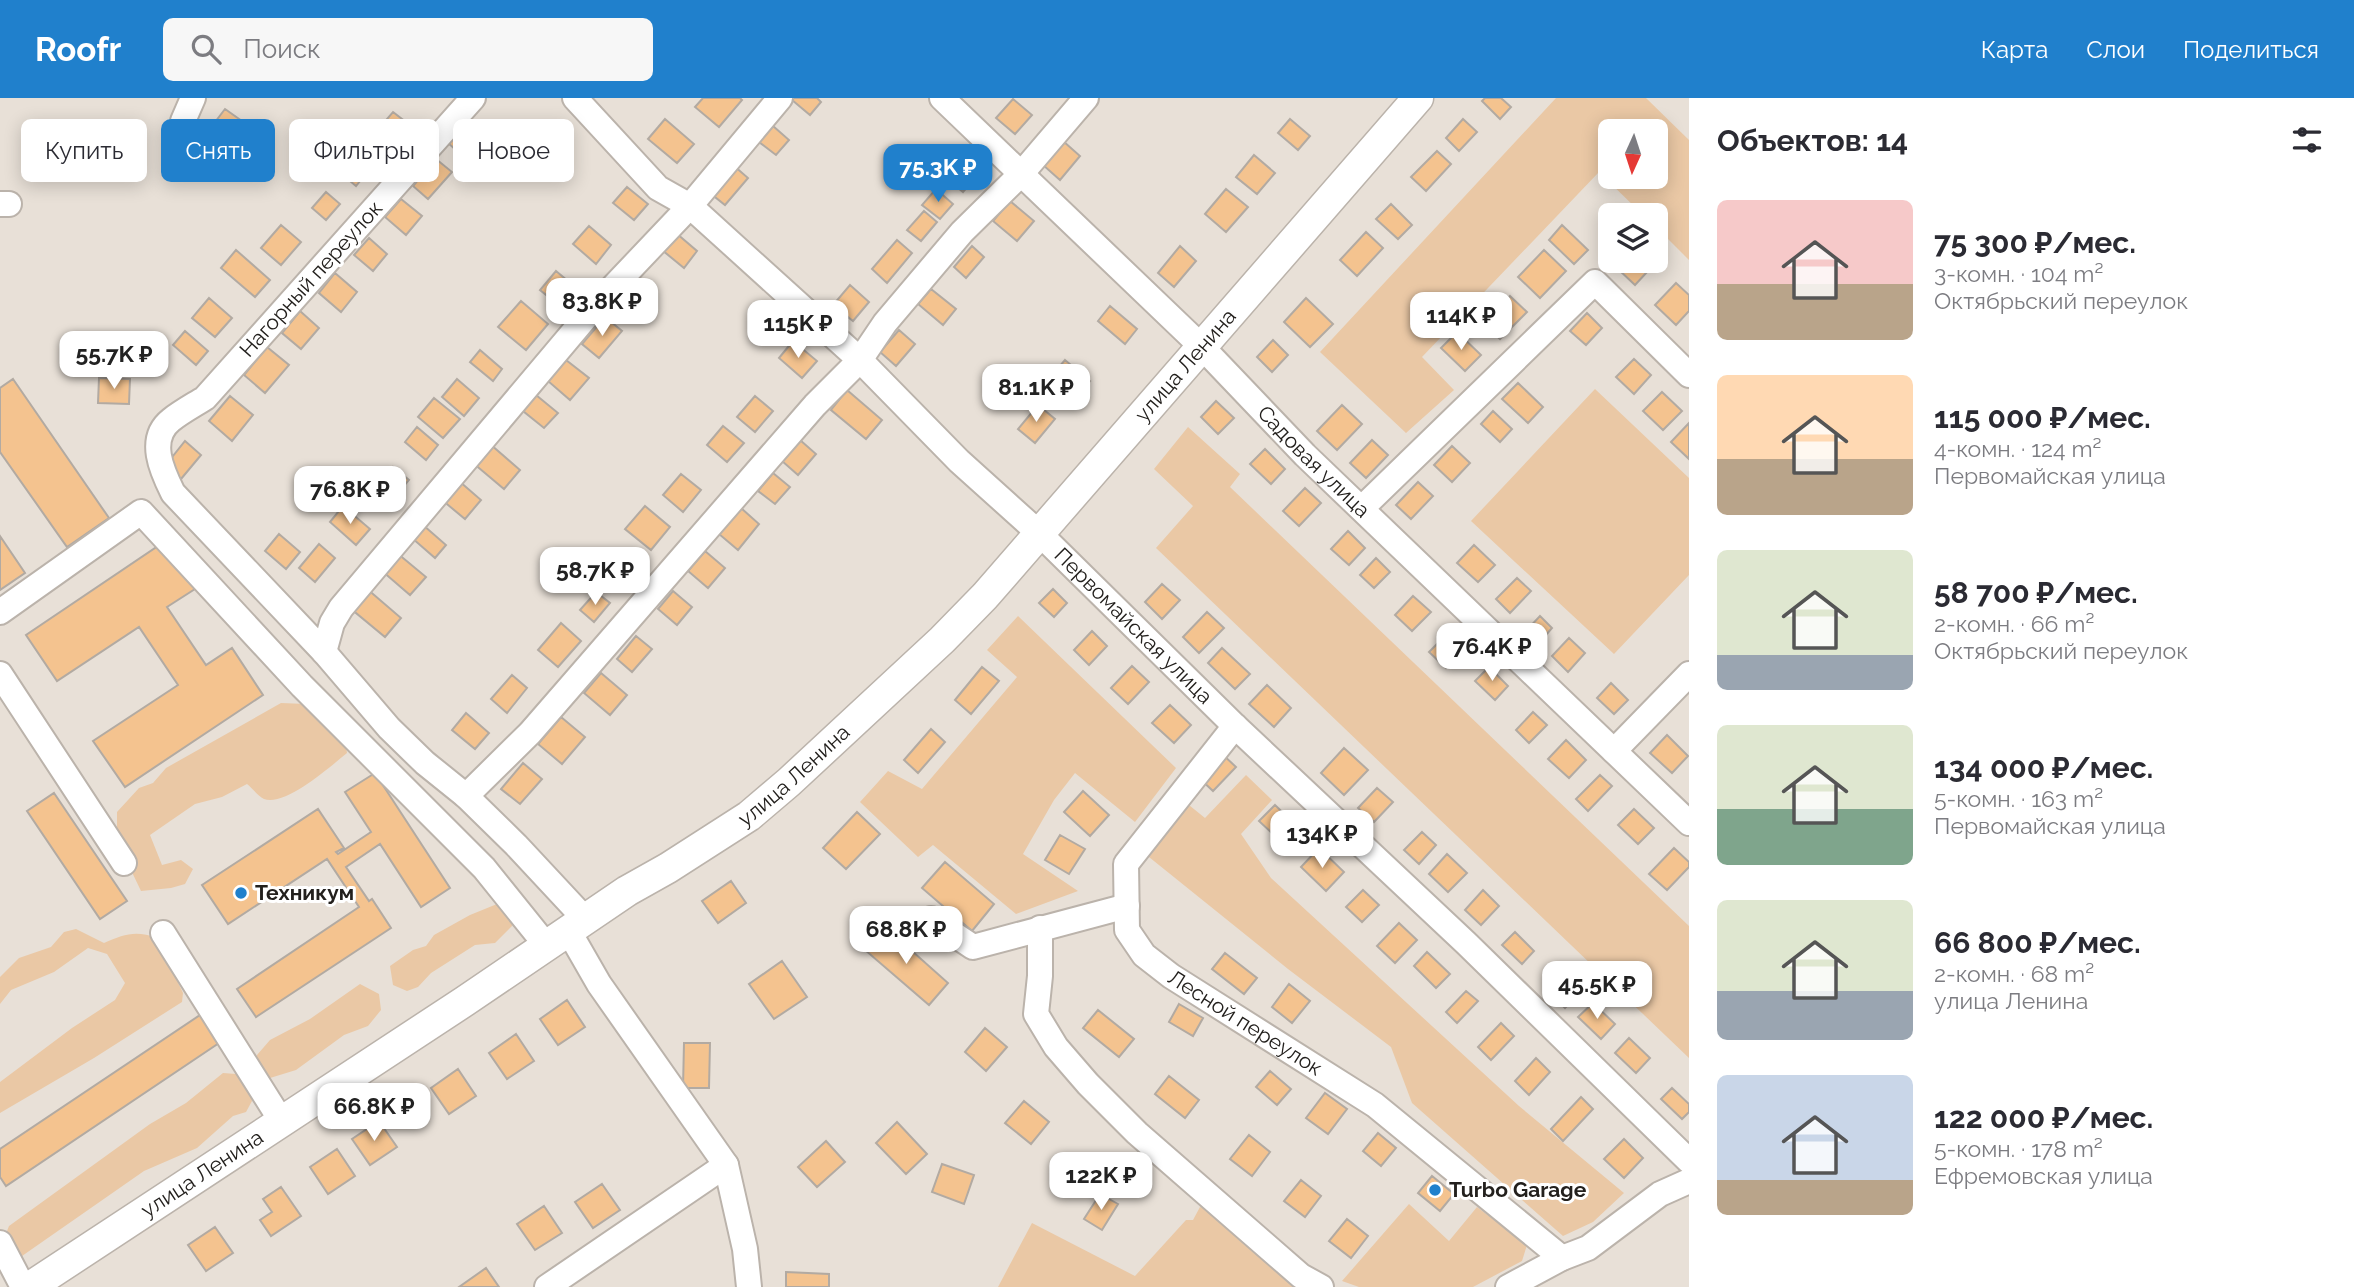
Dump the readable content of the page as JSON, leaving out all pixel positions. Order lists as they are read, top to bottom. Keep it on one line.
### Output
{"streets":{"main road":["улица Ленина"],"street":["Нагорный переулок","Садовая улица","Первомайская улица","Лесной переулок"]},"crossings":[["улица Ленина","Садовая улица"],["улица Ленина","Первомайская улица"],["Первомайская улица","Лесной переулок"]],"places":["Техникум","Turbo Garage"],"north":"bottom","page":{"header":"Roofr","search":"Поиск","nav":["Карта","Слои","Поделиться"],"heading":"Объектов: 14","chip":["Купить","Снять","Фильтры","Новое"],"price":["75.3K ₽","83.8K ₽","114K ₽","115K ₽","55.7K ₽","81.1K ₽","76.8K ₽","58.7K ₽","76.4K ₽","134K ₽","68.8K ₽","45.5K ₽","66.8K ₽","122K ₽"],"list":[{"name":"75 300 ₽/мес.","note":"3-комн. · 104 m² · Октябрьский переулок"},{"name":"115 000 ₽/мес.","note":"4-комн. · 124 m² · Первомайская улица"},{"name":"58 700 ₽/мес.","note":"2-комн. · 66 m² · Октябрьский переулок"},{"name":"134 000 ₽/мес.","note":"5-комн. · 163 m² · Первомайская улица"},{"name":"66 800 ₽/мес.","note":"2-комн. · 68 m² · улица Ленина"},{"name":"122 000 ₽/мес.","note":"5-комн. · 178 m² · Ефремовская улица"}]}}
